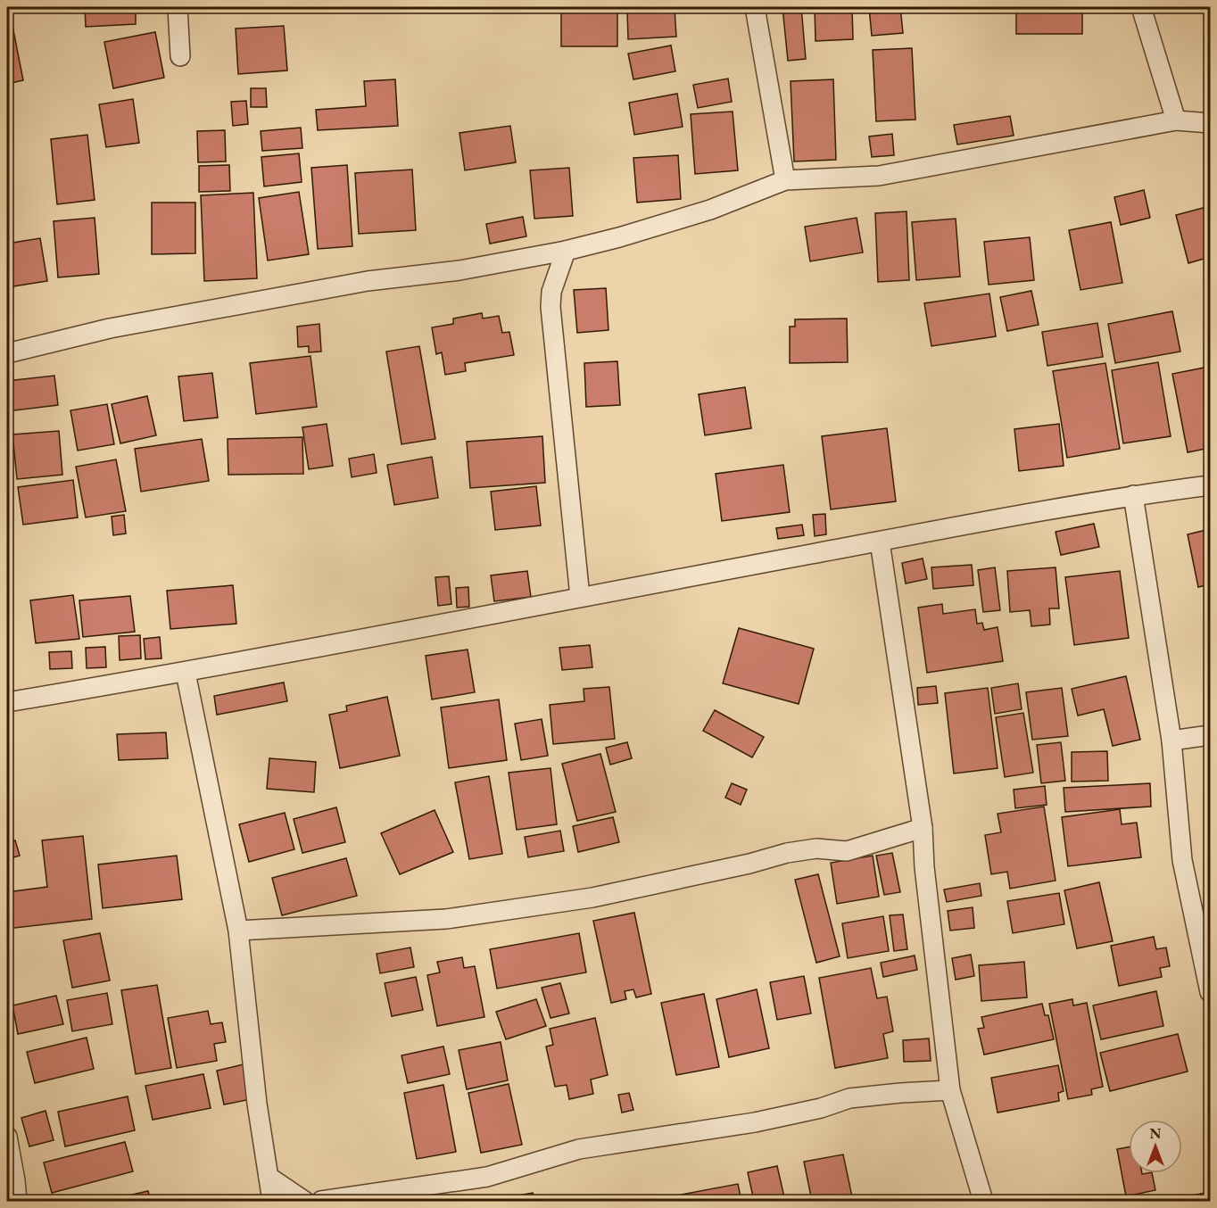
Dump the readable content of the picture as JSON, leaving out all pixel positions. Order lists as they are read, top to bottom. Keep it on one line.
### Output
{"north":"top"}
